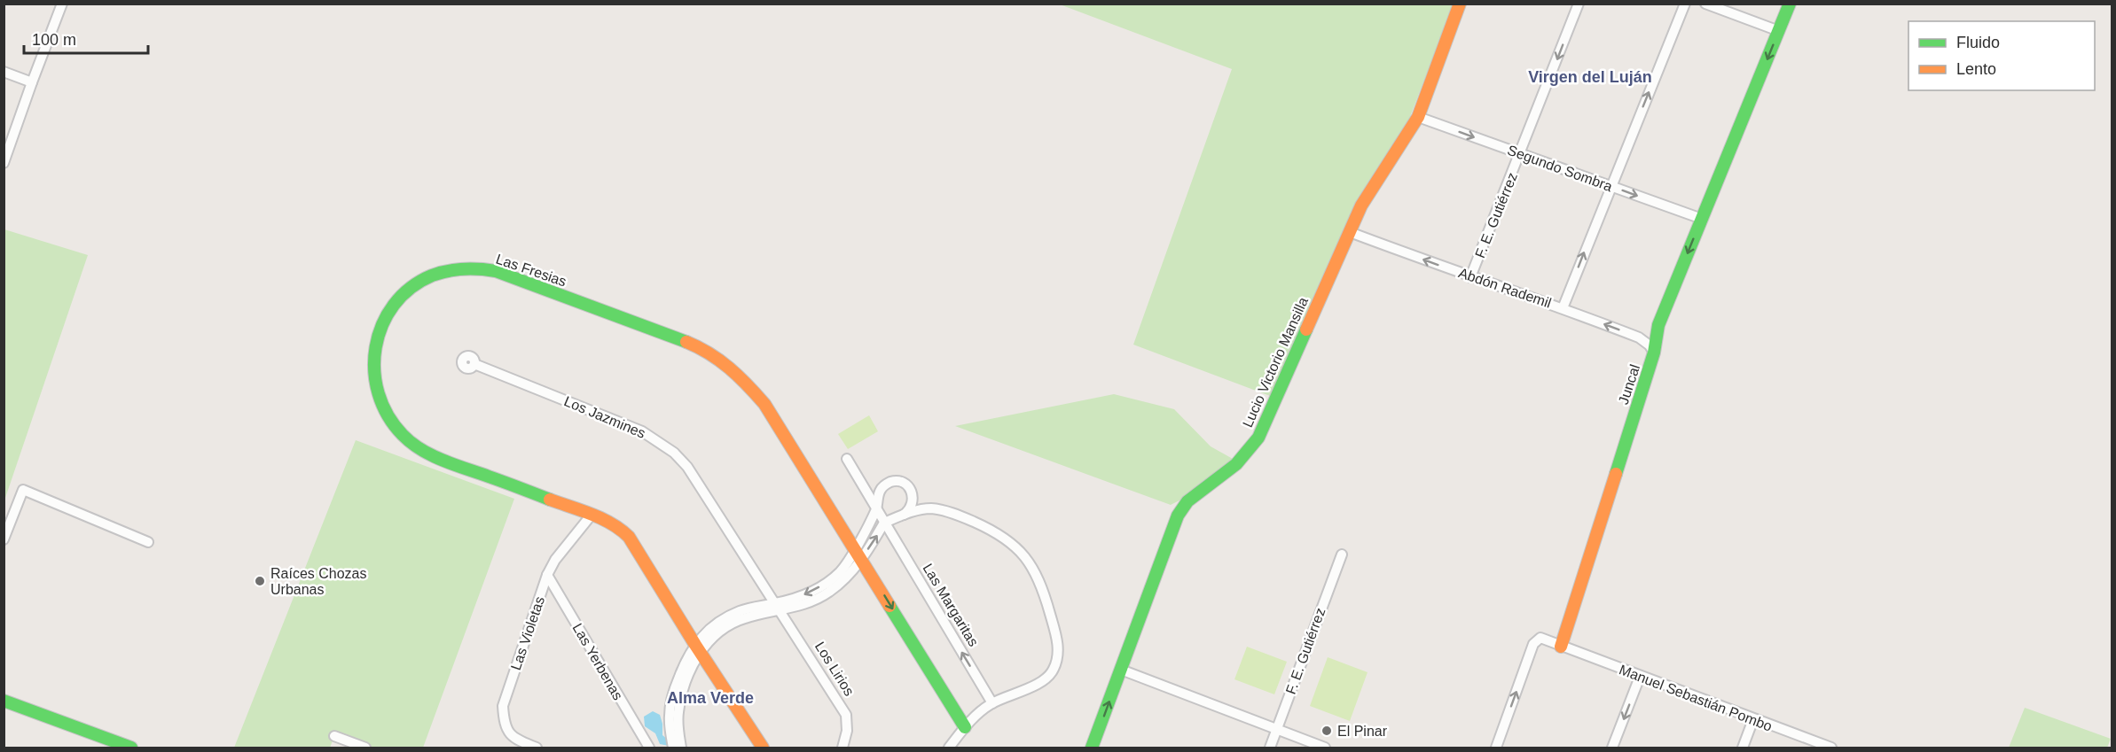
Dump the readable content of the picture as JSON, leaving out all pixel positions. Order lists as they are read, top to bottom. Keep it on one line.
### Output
{"streets":{"street":["Segundo Sombra","F. E. Gutiérrez","Las Fresias","Abdón Rademil","Lucio Victorio Mansilla","Juncal","Los Jazmines","Las Margaritas","Las Violetas","Las Yerbenas","Los Lirios","Manuel Sebastián Pombo"]},"crossings":[["Segundo Sombra","F. E. Gutiérrez"],["Segundo Sombra","Lucio Victorio Mansilla"],["Segundo Sombra","Juncal"],["F. E. Gutiérrez","Abdón Rademil"],["Las Fresias","Las Violetas"],["Abdón Rademil","Lucio Victorio Mansilla"],["Abdón Rademil","Juncal"],["Juncal","Manuel Sebastián Pombo"],["Los Jazmines","Los Lirios"],["Las Violetas","Las Yerbenas"]],"one_way":["Segundo Sombra","Abdón Rademil"],"districts":["Virgen del Luján","Alma Verde"],"places":["Raíces Chozas Urbanas","El Pinar"],"legend":["Fluido","Lento"],"scale_bar":"100 m"}
